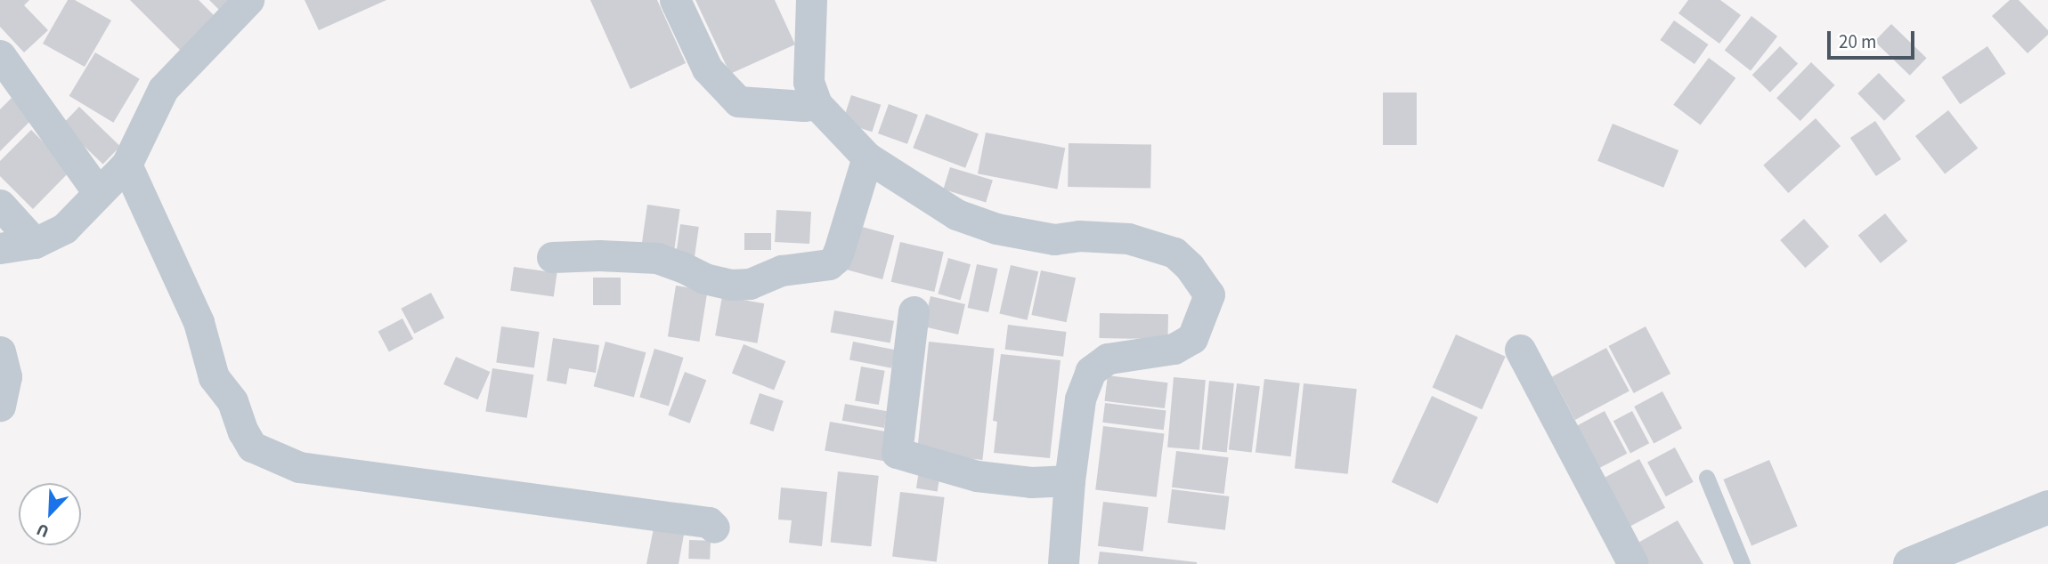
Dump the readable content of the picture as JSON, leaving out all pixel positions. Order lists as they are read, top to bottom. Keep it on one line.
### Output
{"scale_bar":"20 m","north":"bottom left"}
